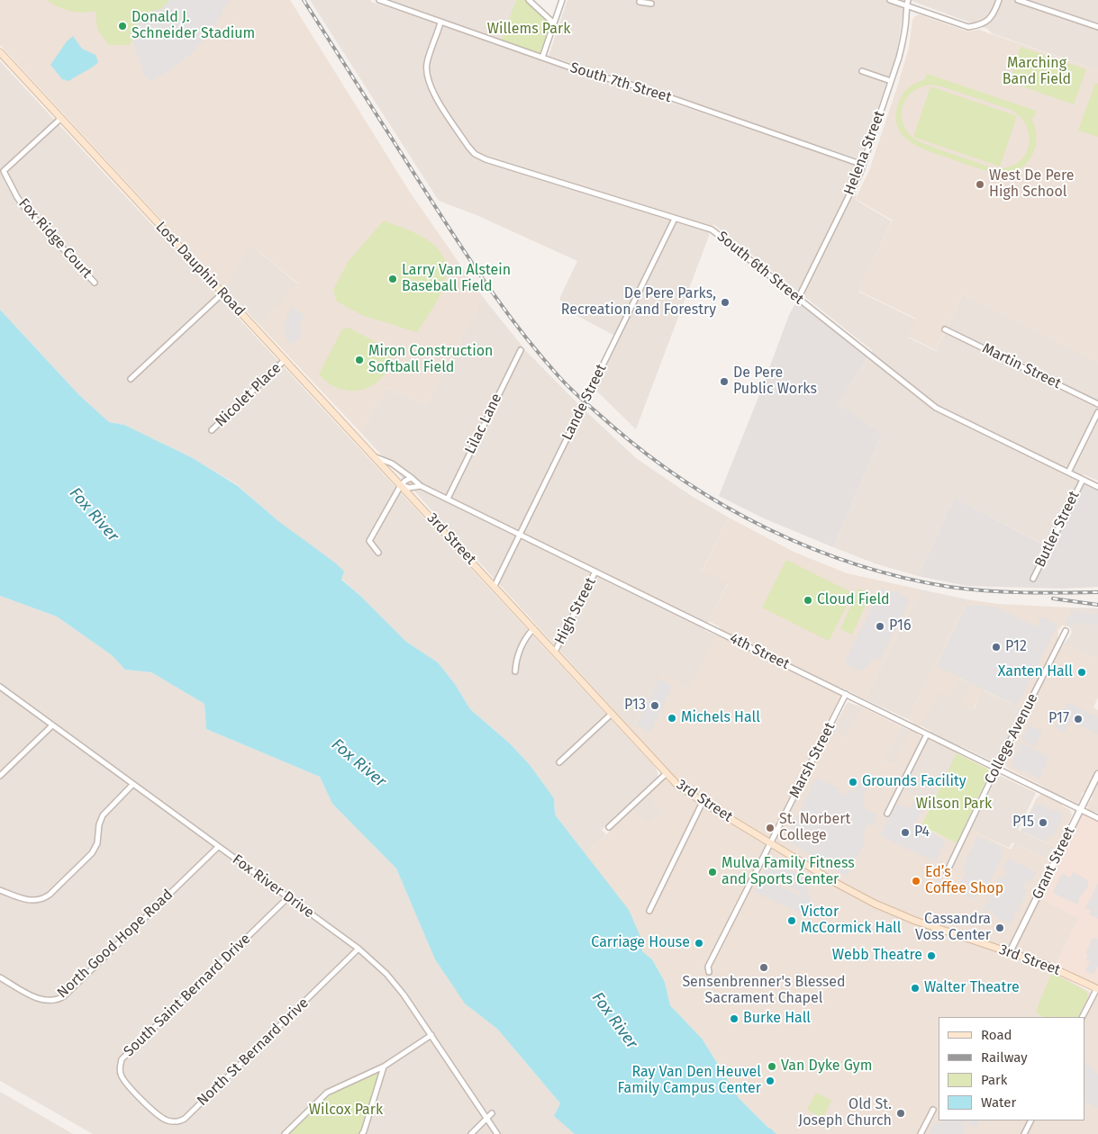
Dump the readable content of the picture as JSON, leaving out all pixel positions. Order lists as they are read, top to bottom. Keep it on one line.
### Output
{"streets":{"main road":["Lost Dauphin Road","3rd Street"],"street":["South 7th Street","Helena Street","Fox Ridge Court","South 6th Street","Martin Street","Nicolet Place","Lande Street","Lilac Lane","Butler Street","High Street","4th Street","College Avenue","Marsh Street","Grant Street","Fox River Drive","North Good Hope Road","South Saint Bernard Drive","North St Bernard Drive"]},"crossings":[["South 7th Street","Helena Street"],["South 7th Street","South 6th Street"],["Helena Street","South 6th Street"],["Fox Ridge Court","Lost Dauphin Road"],["South 6th Street","Lande Street"],["South 6th Street","Butler Street"],["Lost Dauphin Road","Nicolet Place"],["Lost Dauphin Road","3rd Street"],["Lost Dauphin Road","4th Street"],["Lande Street","3rd Street"],["Lande Street","4th Street"],["Lilac Lane","4th Street"],["3rd Street","High Street"],["3rd Street","4th Street"],["3rd Street","Marsh Street"],["3rd Street","Grant Street"],["High Street","4th Street"],["4th Street","College Avenue"],["4th Street","Marsh Street"],["4th Street","Grant Street"],["Fox River Drive","North Good Hope Road"],["Fox River Drive","South Saint Bernard Drive"],["Fox River Drive","North St Bernard Drive"],["South Saint Bernard Drive","North St Bernard Drive"]],"water":["Fox River"],"parks":["Willems Park","Marching Band Field","Wilson Park","Wilcox Park"],"places":["Donald J. Schneider Stadium","West De Pere High School","Larry Van Alstein Baseball Field","De Pere Parks, Recreation and Forestry","Miron Construction Softball Field","De Pere Public Works","Cloud Field","P16","P12","Xanten Hall","P13","Michels Hall","P17","Grounds Facility","P15","St. Norbert College","P4","Mulva Family Fitness and Sports Center","Ed’s Coffee Shop","Victor McCormick Hall","Cassandra Voss Center","Carriage House","Webb Theatre","Sensenbrenner's Blessed Sacrament Chapel","Walter Theatre","Burke Hall","Van Dyke Gym","Ray Van Den Heuvel Family Campus Center","Old St. Joseph Church"],"legend":["Road","Railway","Park","Water"]}
